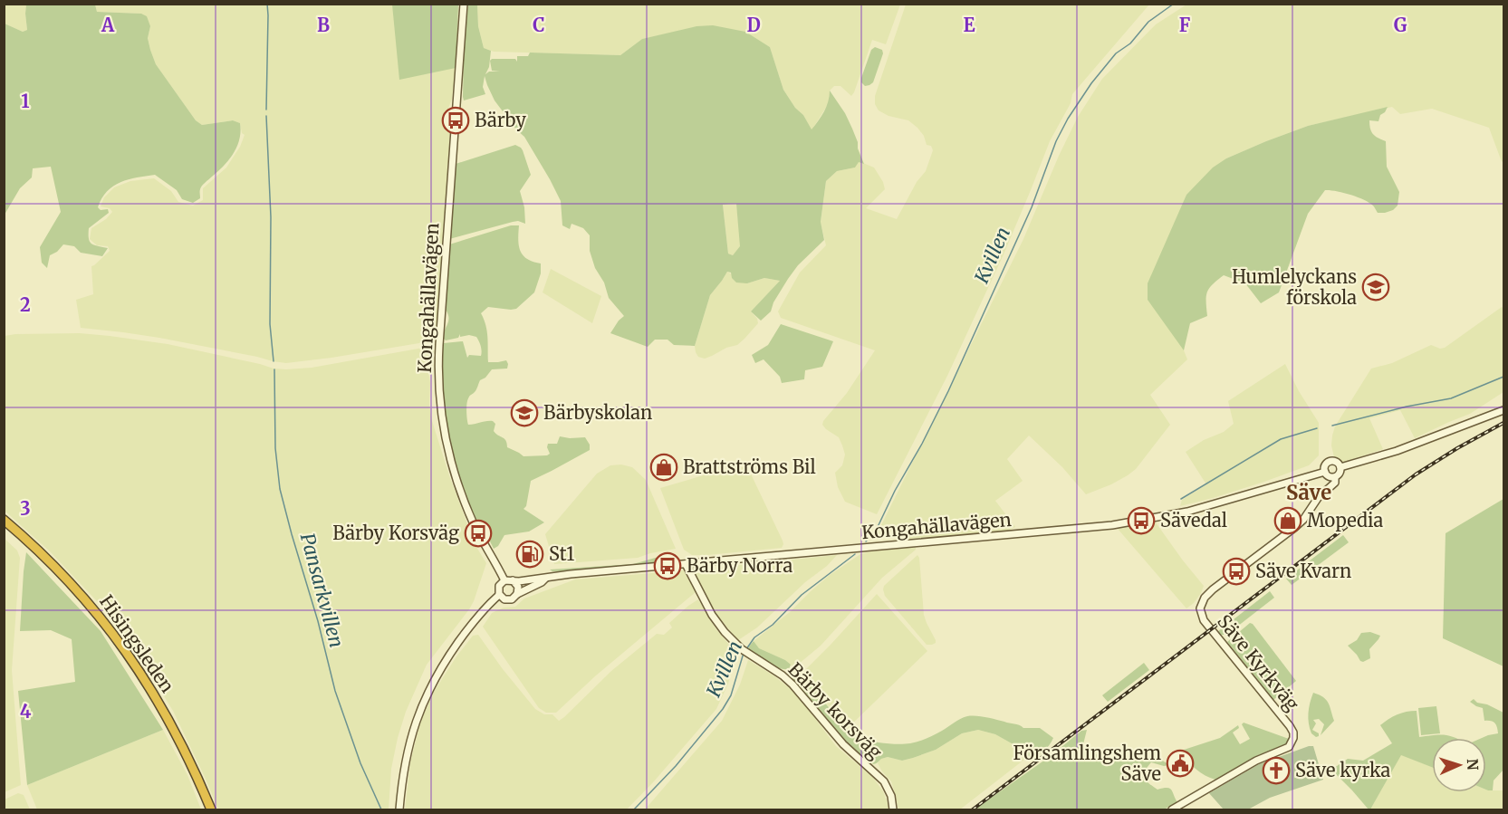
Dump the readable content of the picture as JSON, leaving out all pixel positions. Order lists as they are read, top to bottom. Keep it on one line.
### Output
{"streets":{"highway":["Hisingsleden"],"street":["Kongahällavägen","Säve Kyrkväg","Bärby korsväg"]},"crossings":[["Kongahällavägen","Säve Kyrkväg"],["Kongahällavägen","Bärby korsväg"]],"districts":["Säve"],"water":["Kvillen","Pansarkvillen"],"places":{"bus stop":["Bärby","Sävedal","Bärby Korsväg","Bärby Norra","Säve Kvarn"],"school or university":["Humlelyckans förskola","Bärbyskolan"],"shop":["Brattströms Bil","Mopedia"],"fuel station":["St1"],"public building":["Församlingshem Säve"],"church":["Säve kyrka"]},"north":"right","grid":{"columns":["A","B","C","D","E","F","G"],"rows":["1","2","3","4"]}}
